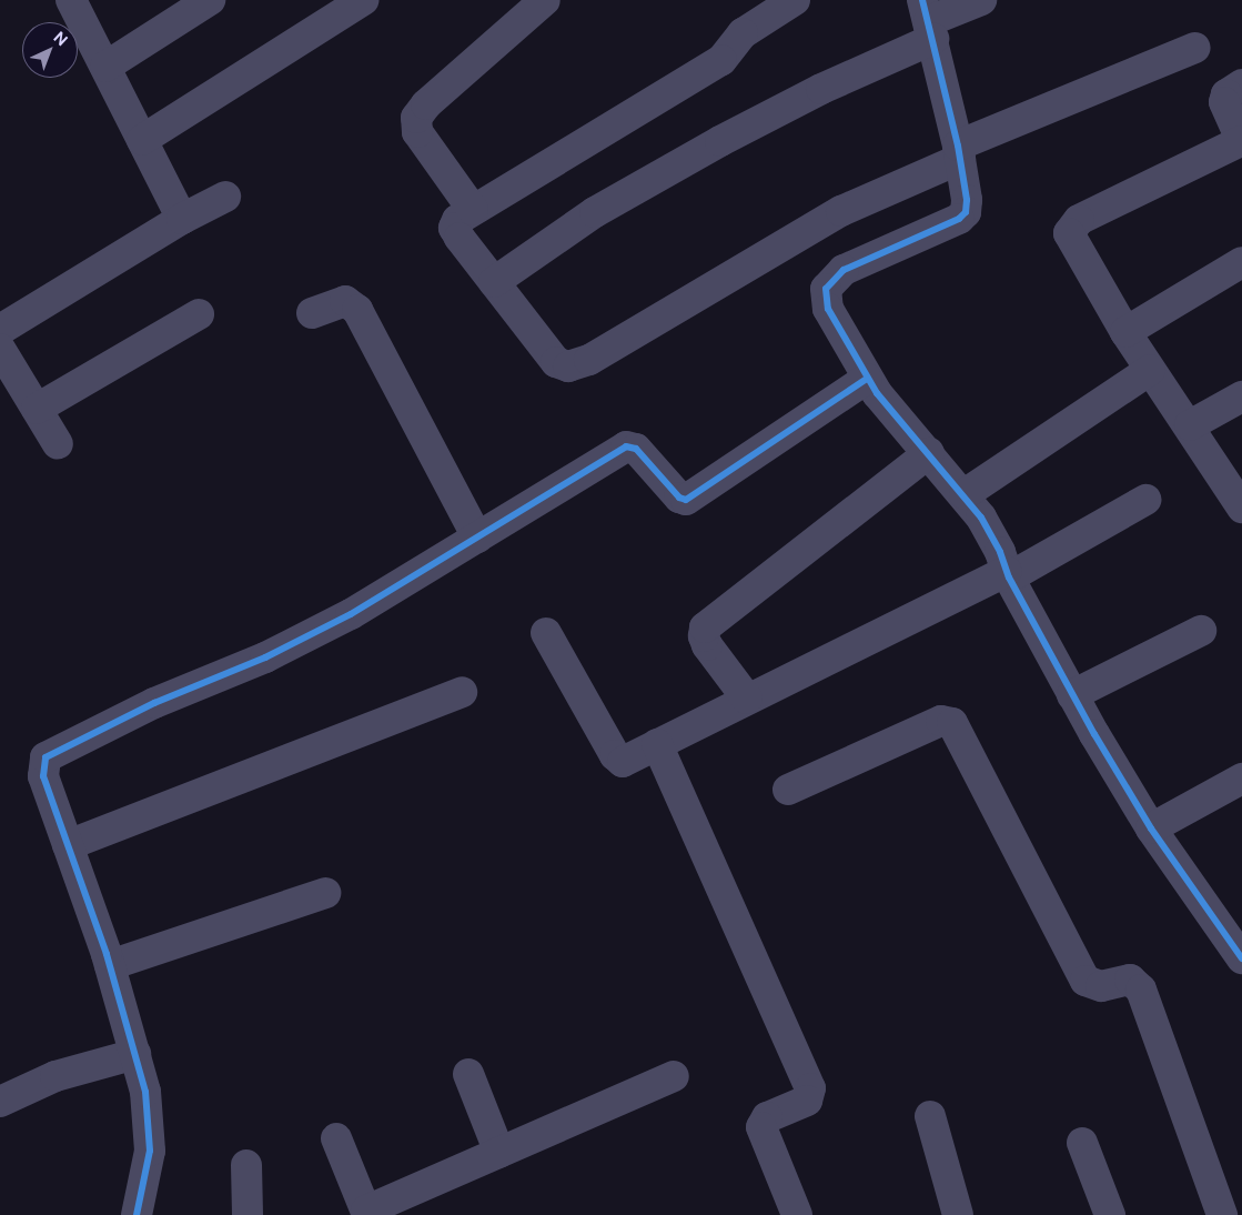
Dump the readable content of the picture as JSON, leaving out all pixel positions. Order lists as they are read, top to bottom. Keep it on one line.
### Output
{"north":"top right"}
